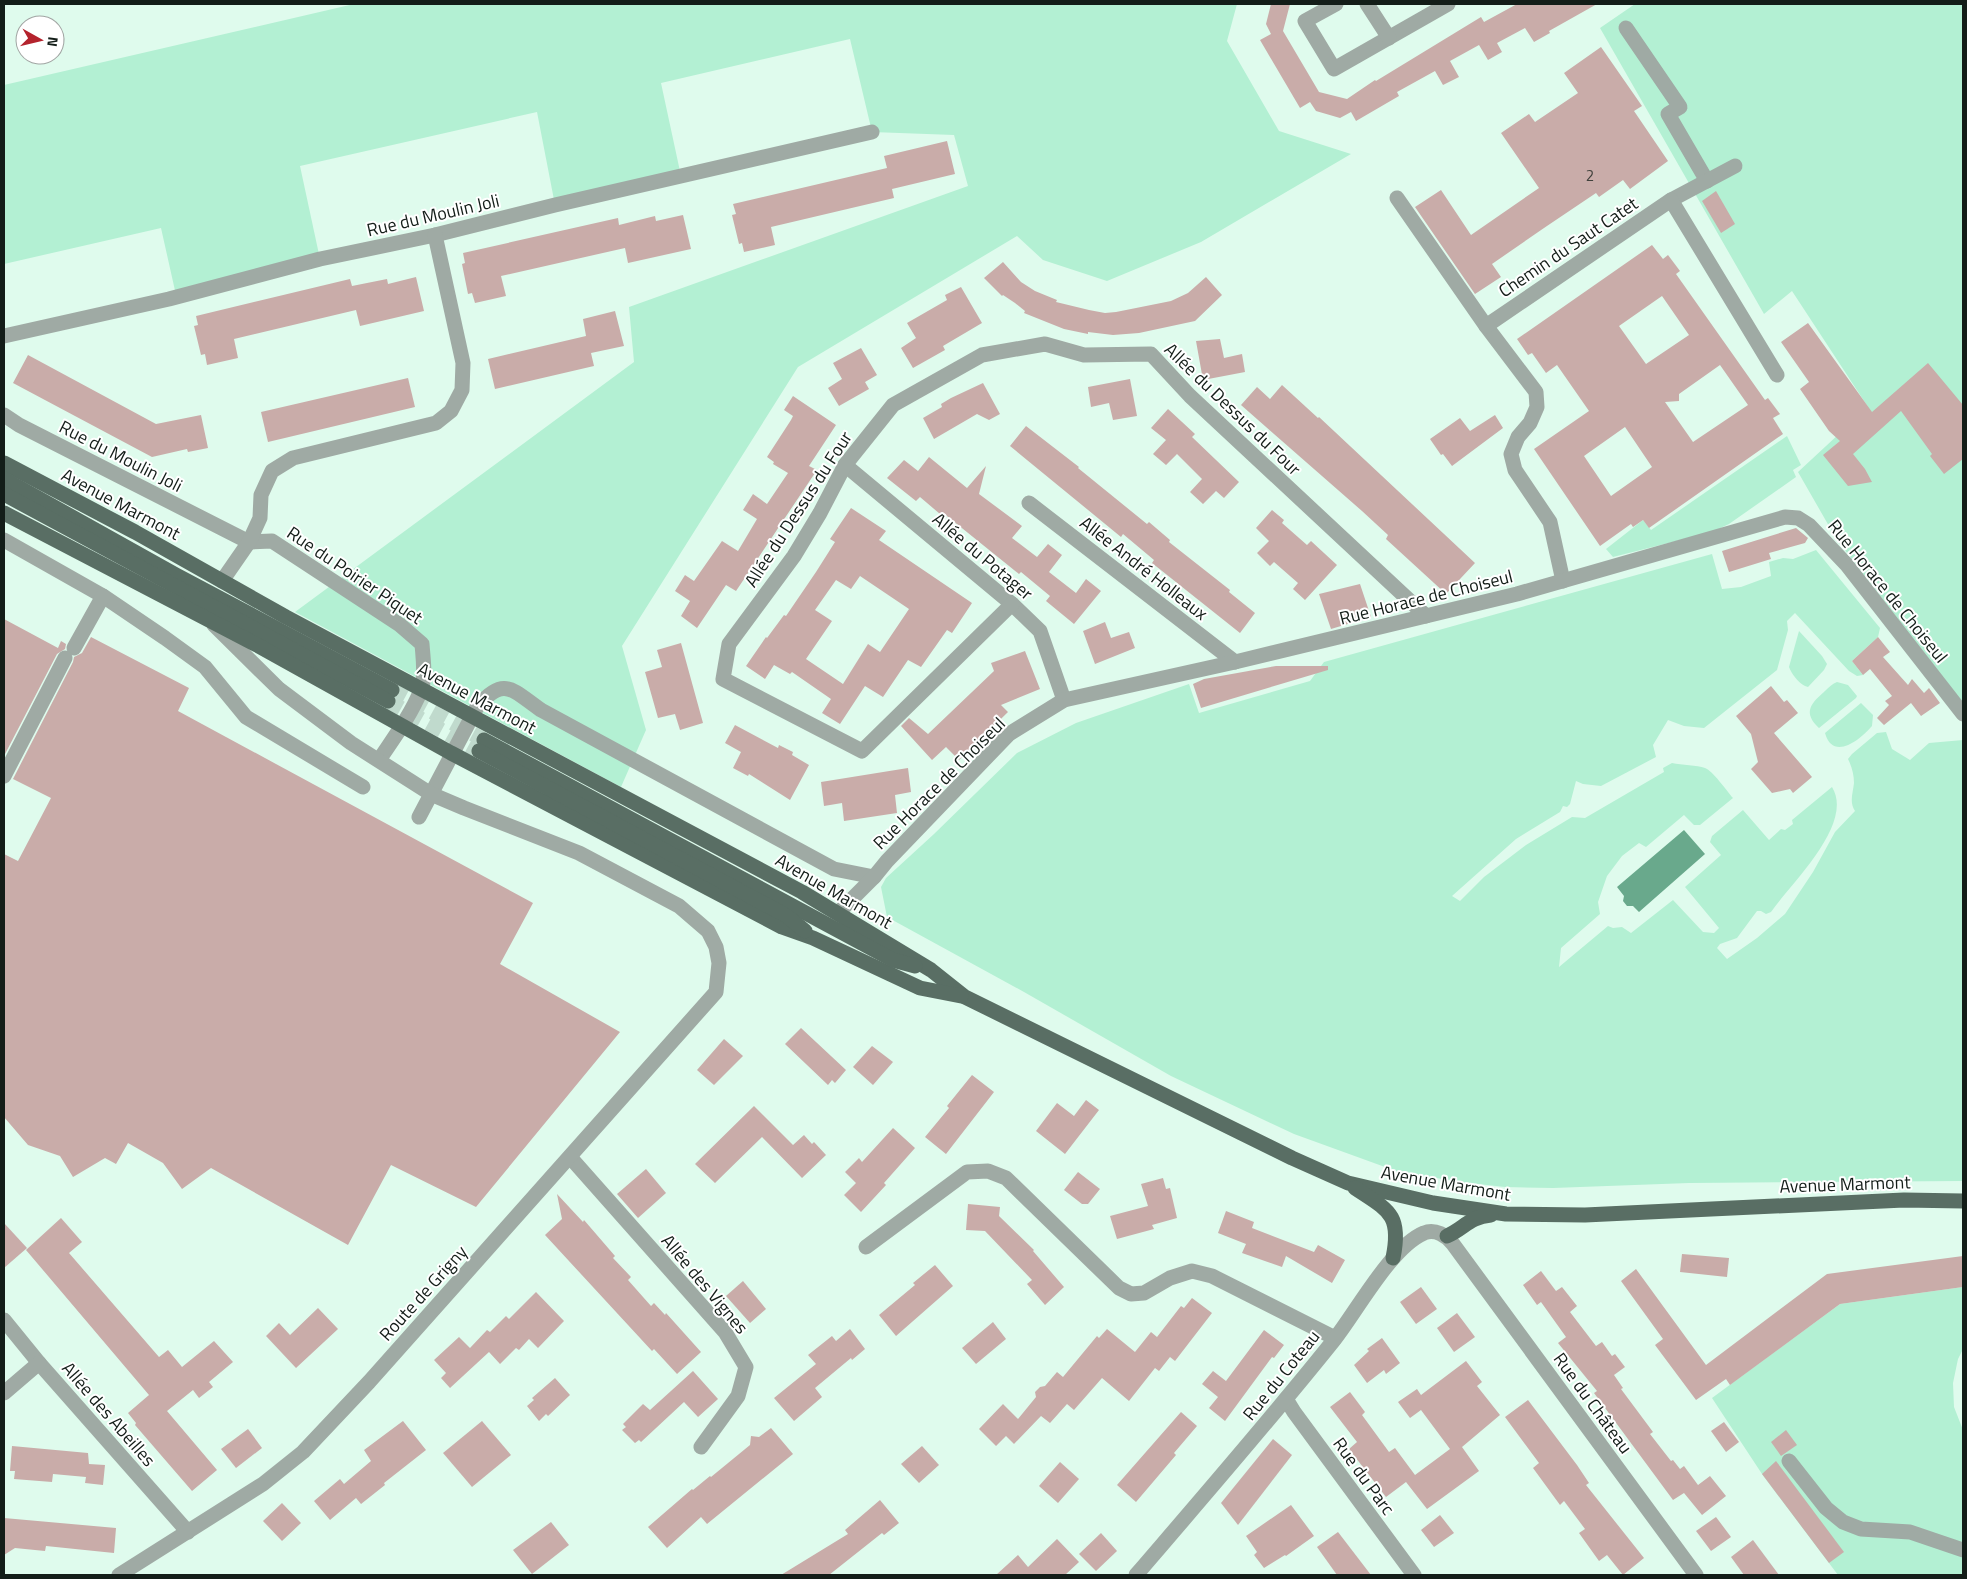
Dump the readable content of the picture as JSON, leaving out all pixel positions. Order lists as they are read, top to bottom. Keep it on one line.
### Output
{"streets":{"main road":["Avenue Marmont"],"street":["Rue du Moulin Joli","Chemin du Saut Catet","Allée du Dessus du Four","Allée du Potager","Allée André Holleaux","Rue du Poirier Piquet","Rue Horace de Choiseul","Allée des Vignes","Route de Grigny","Rue du Coteau","Rue du Château","Allée des Abeilles","Rue du Parc"]},"crossings":[["Rue du Moulin Joli","Rue du Poirier Piquet"],["Allée du Dessus du Four","Allée du Potager"],["Allée du Dessus du Four","Rue Horace de Choiseul"],["Avenue Marmont","Rue du Poirier Piquet"],["Avenue Marmont","Rue Horace de Choiseul"],["Allée du Potager","Rue Horace de Choiseul"],["Allée André Holleaux","Rue Horace de Choiseul"],["Allée des Vignes","Route de Grigny"],["Route de Grigny","Allée des Abeilles"],["Rue du Coteau","Rue du Château"],["Rue du Coteau","Rue du Parc"]],"house_numbers":["2"],"north":"right"}
